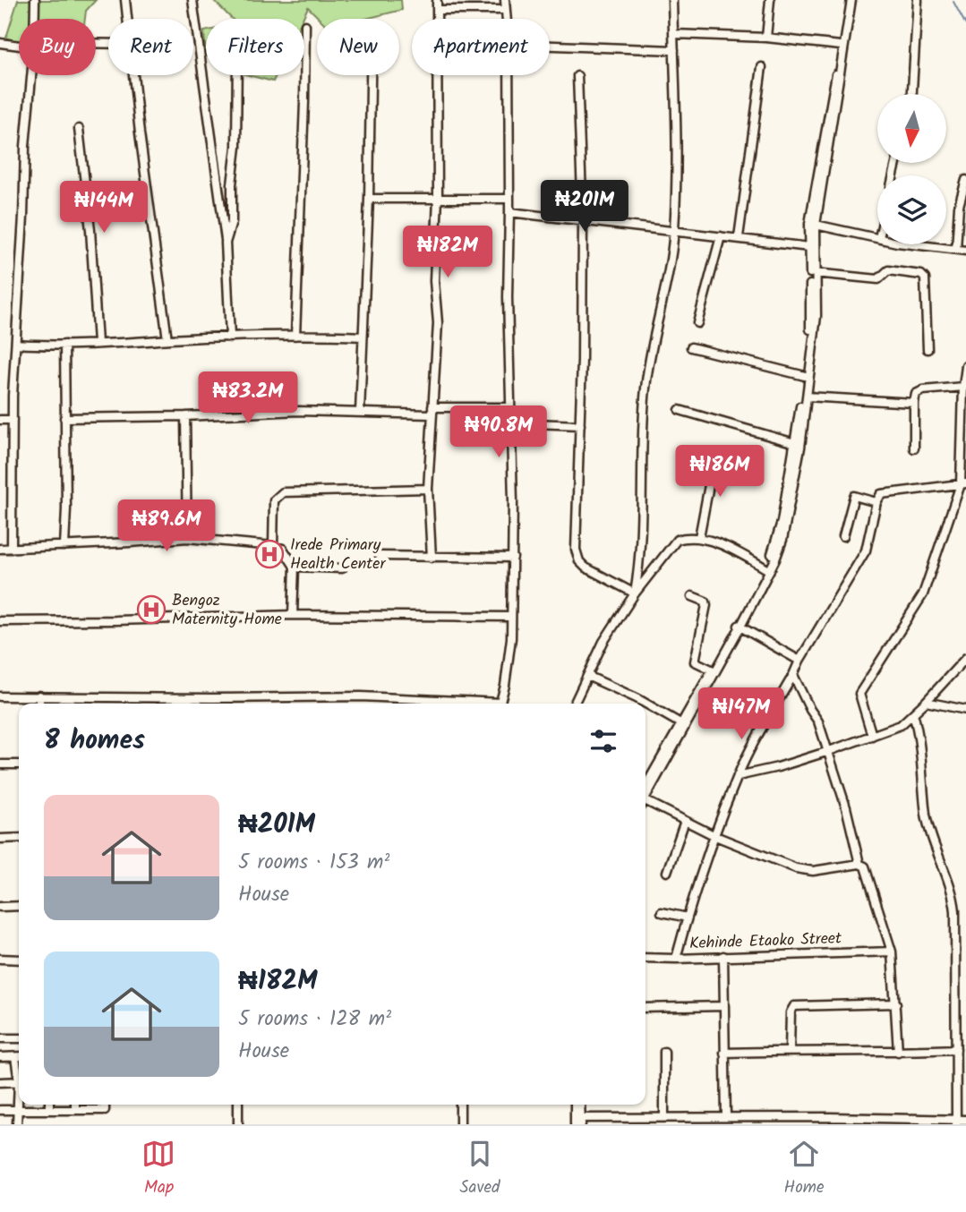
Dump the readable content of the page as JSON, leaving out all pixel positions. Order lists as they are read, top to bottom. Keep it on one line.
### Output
{"streets":{"street":["Kehinde Etaoko Street"]},"places":{"hospital":["Irede Primary Health Center","Bengoz Maternity Home"]},"north":"bottom","page":{"chip":["Buy","Rent","Filters","New","Apartment"],"price":["₦201M","₦144M","₦182M","₦83.2M","₦90.8M","₦186M","₦89.6M","₦147M"],"heading":"8 homes","list":[{"name":"₦201M","note":"5 rooms · 153 m² · House"},{"name":"₦182M","note":"5 rooms · 128 m² · House"}],"tabs":["Map","Saved","Home"]}}
